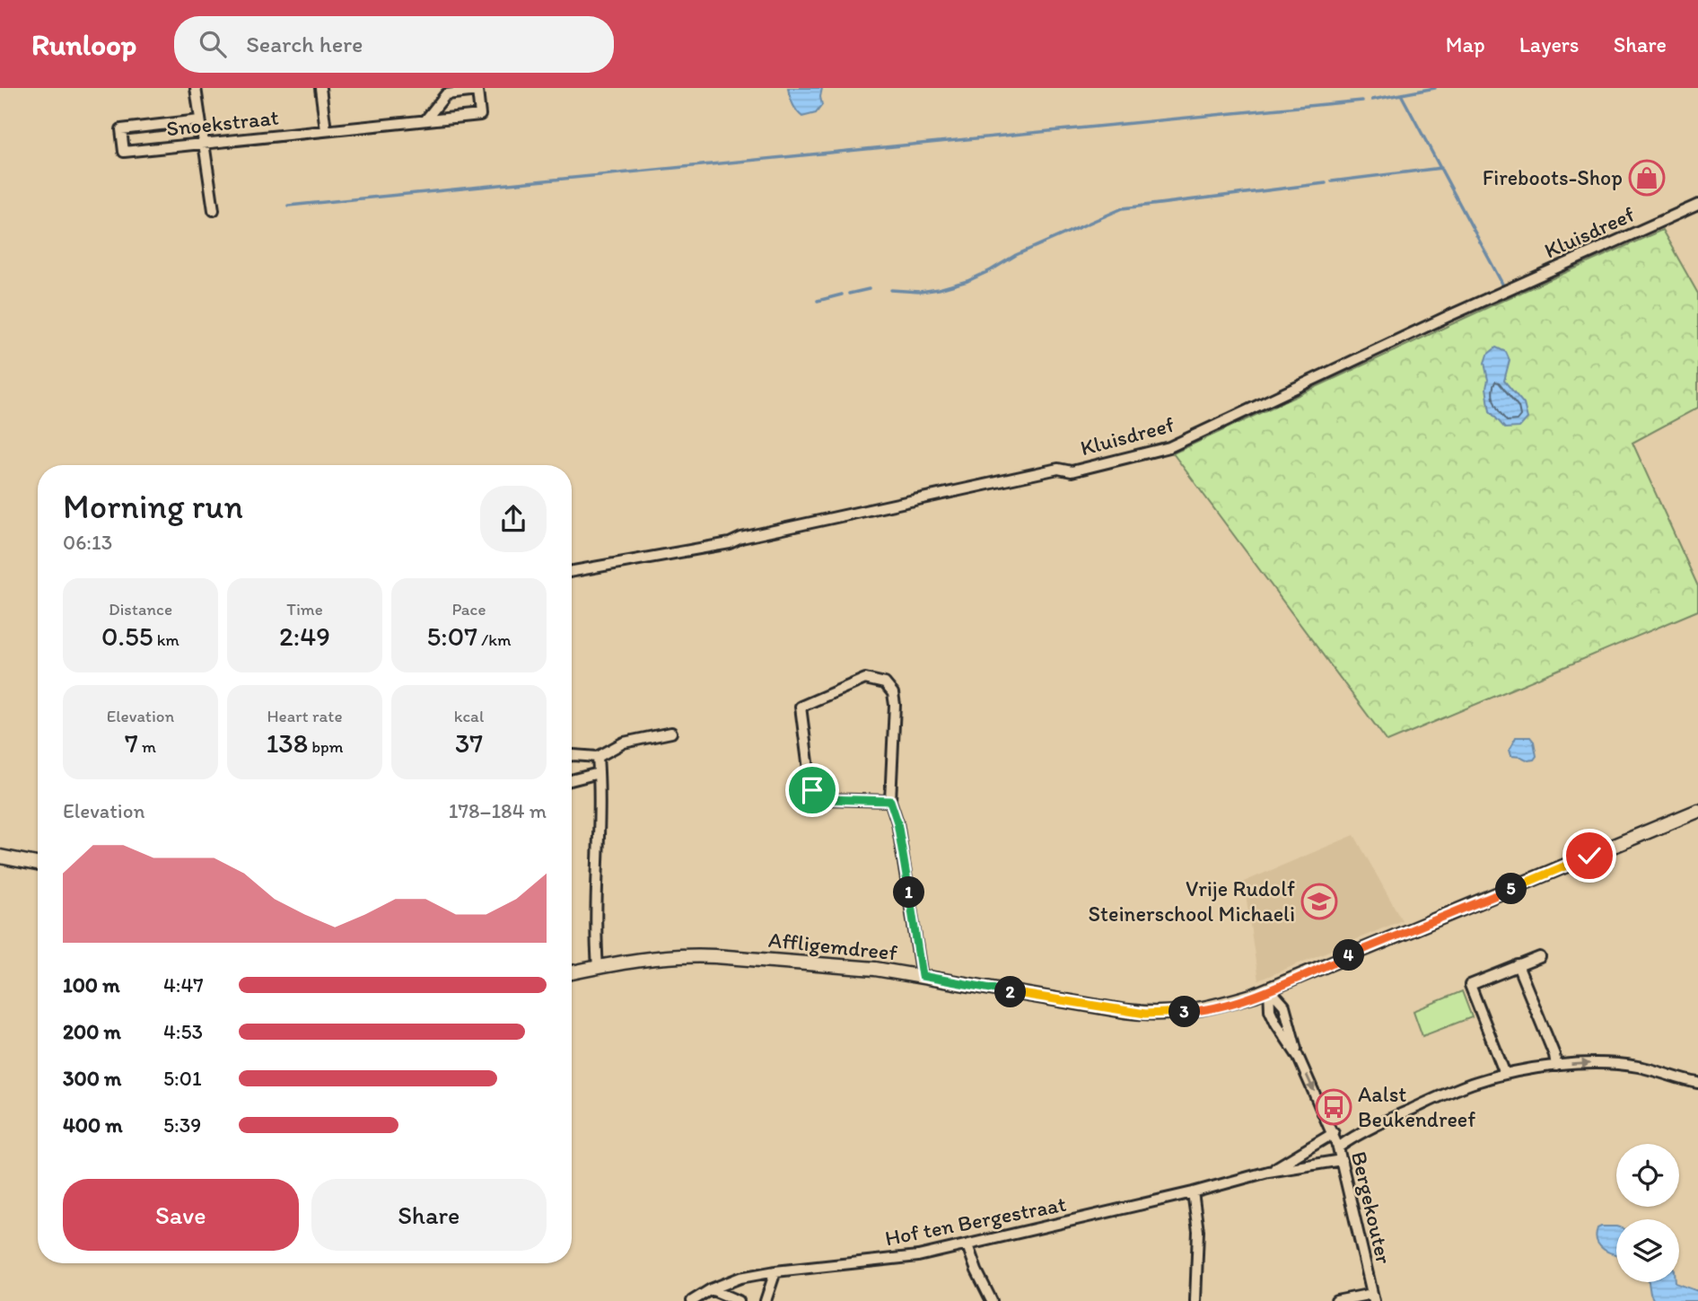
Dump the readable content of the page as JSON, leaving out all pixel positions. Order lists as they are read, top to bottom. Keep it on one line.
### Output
{"streets":{"street":["Snoekstraat","Kluisdreef","Affligemdreef","Bergekouter","Hof ten Bergestraat"]},"crossings":[["Affligemdreef","Bergekouter"],["Bergekouter","Hof ten Bergestraat"]],"one_way":["Bergekouter"],"places":{"shop":["Fireboots-Shop"],"school or university":["Vrije Rudolf Steinerschool Michaeli"],"bus stop":["Aalst Beukendreef"]},"page":{"header":"Runloop","search":"Search here","nav":["Map","Layers","Share"],"heading":["Morning run","06:13"],"stats":[["Distance","0.55 km"],["Time","2:49"],["Pace","5:07 /km"],["Elevation","7 m"],["Heart rate","138 bpm"],["kcal","37"]],"chart":["Elevation","178–184 m"],"pins":["5","1","4","2","3"],"list":[{"name":"100 m","note":"4:47"},{"name":"200 m","note":"4:53"},{"name":"300 m","note":"5:01"},{"name":"400 m","note":"5:39"}],"buttons":["Save","Share"]}}
